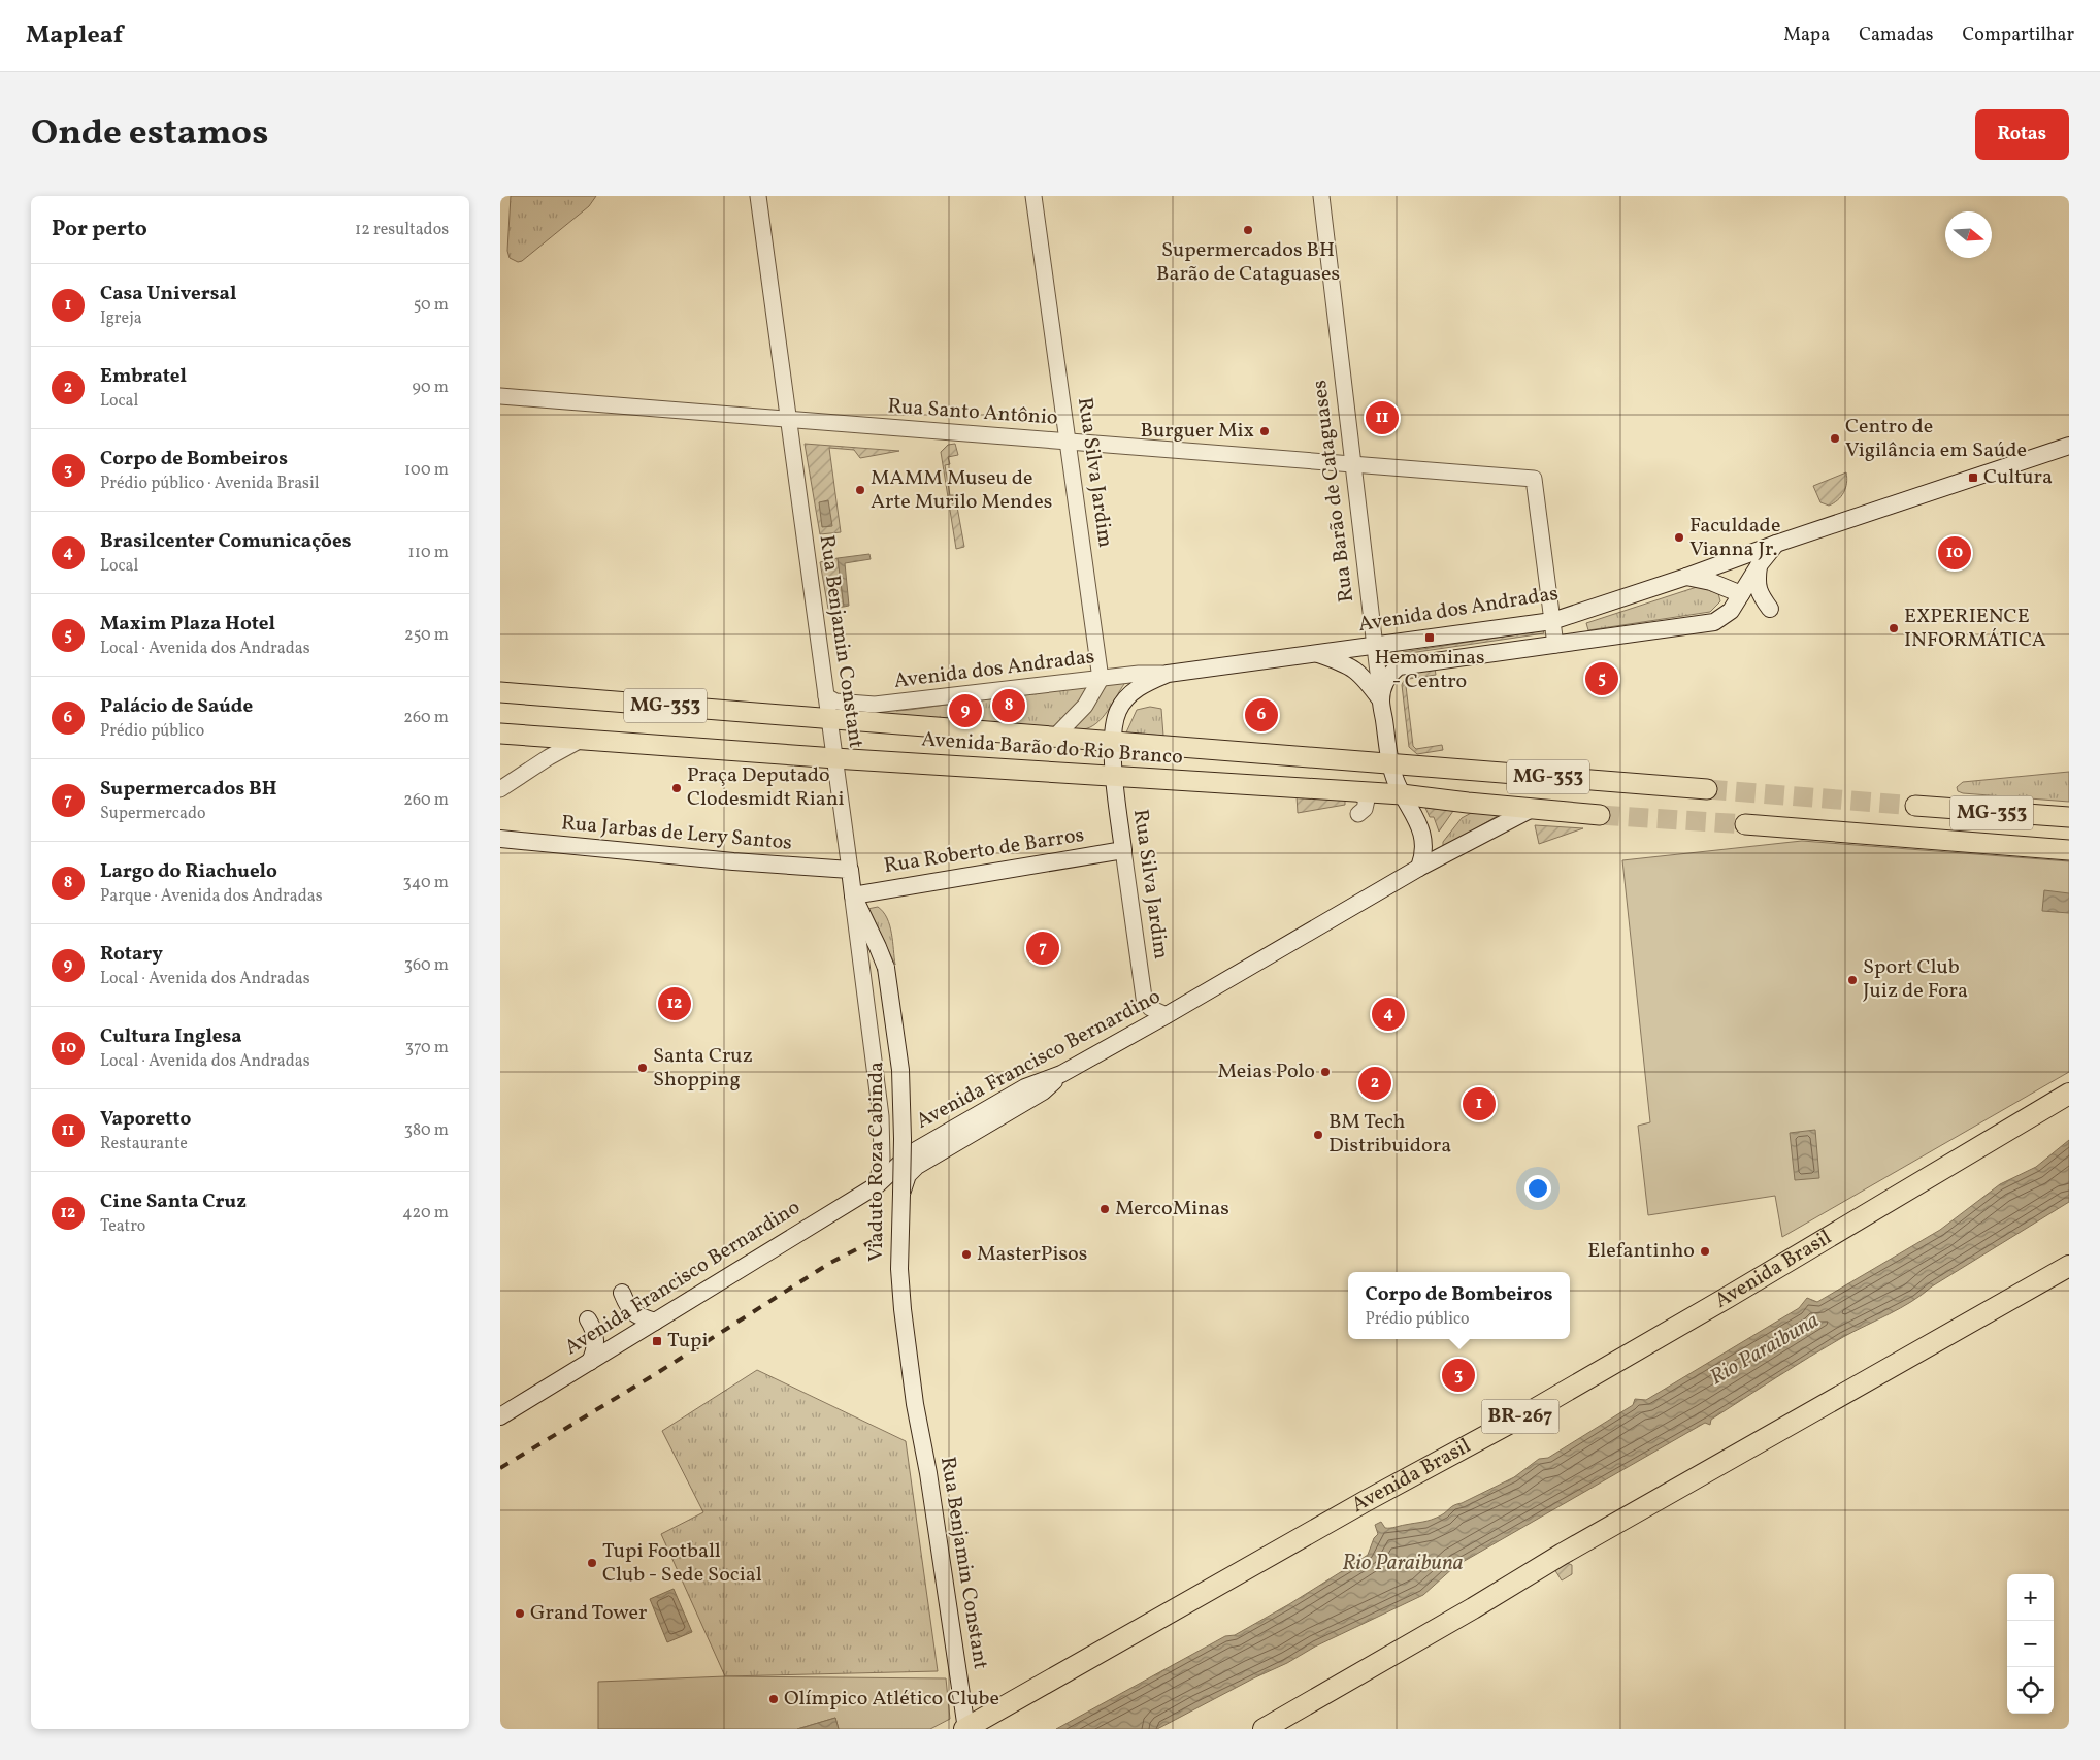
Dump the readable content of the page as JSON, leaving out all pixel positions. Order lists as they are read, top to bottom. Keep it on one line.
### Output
{"streets":{"highway":["Avenida Brasil","BR-267"],"main road":["Rua Silva Jardim","Rua Barão de Cataguases","Avenida dos Andradas","Rua Benjamin Constant","MG-353","Avenida Barão do Rio Branco","Rua Jarbas de Lery Santos","Rua Roberto de Barros","Avenida Francisco Bernardino","Viaduto Roza Cabinda"],"street":["Rua Santo Antônio"]},"crossings":[["Rua Santo Antônio","Rua Silva Jardim"],["Rua Santo Antônio","Rua Barão de Cataguases"],["Rua Santo Antônio","Avenida dos Andradas"],["Rua Santo Antônio","Rua Benjamin Constant"],["Rua Silva Jardim","Avenida dos Andradas"],["Rua Silva Jardim","Avenida Barão do Rio Branco"],["Rua Silva Jardim","Rua Roberto de Barros"],["Rua Silva Jardim","Avenida Francisco Bernardino"],["Rua Barão de Cataguases","Avenida dos Andradas"],["Rua Barão de Cataguases","Avenida Barão do Rio Branco"],["Rua Barão de Cataguases","Avenida Francisco Bernardino"],["Avenida dos Andradas","Rua Benjamin Constant"],["Avenida dos Andradas","Avenida Barão do Rio Branco"],["Rua Benjamin Constant","Avenida Barão do Rio Branco"],["Rua Benjamin Constant","Rua Jarbas de Lery Santos"],["Rua Benjamin Constant","Rua Roberto de Barros"],["Rua Benjamin Constant","Avenida Francisco Bernardino"],["Rua Benjamin Constant","Viaduto Roza Cabinda"],["Rua Benjamin Constant","Avenida Brasil"],["Avenida Barão do Rio Branco","Avenida Francisco Bernardino"],["Rua Roberto de Barros","Viaduto Roza Cabinda"]],"water":["Rio Paraibuna"],"places":{"other":["Supermercados BH Barão de Cataguases","Burguer Mix","Centro de Vigilância em Saúde","MAMM Museu de Arte Murilo Mendes","Faculdade Vianna Jr.","EXPERIENCE INFORMÁTICA","Praça Deputado Clodesmidt Riani","Sport Club Juiz de Fora","Santa Cruz Shopping","Meias Polo","BM Tech Distribuidora","MercoMinas","Elefantinho","MasterPisos","Tupi Football Club - Sede Social","Grand Tower","Olímpico Atlético Clube"],"transit":["Cultura","Hemominas - Centro","Tupi"]},"north":"right","page":{"header":"Mapleaf","nav":["Mapa","Camadas","Compartilhar"],"title":"Onde estamos","buttons":"Rotas","heading":["Por perto","12 resultados"],"list":[{"mark":"1","name":"Casa Universal","note":"Igreja","value":"50 m"},{"mark":"2","name":"Embratel","note":"Local","value":"90 m"},{"mark":"3","name":"Corpo de Bombeiros","note":"Prédio público · Avenida Brasil","value":"100 m"},{"mark":"4","name":"Brasilcenter Comunicações","note":"Local","value":"110 m"},{"mark":"5","name":"Maxim Plaza Hotel","note":"Local · Avenida dos Andradas","value":"250 m"},{"mark":"6","name":"Palácio de Saúde","note":"Prédio público","value":"260 m"},{"mark":"7","name":"Supermercados BH","note":"Supermercado","value":"260 m"},{"mark":"8","name":"Largo do Riachuelo","note":"Parque · Avenida dos Andradas","value":"340 m"},{"mark":"9","name":"Rotary","note":"Local · Avenida dos Andradas","value":"360 m"},{"mark":"10","name":"Cultura Inglesa","note":"Local · Avenida dos Andradas","value":"370 m"},{"mark":"11","name":"Vaporetto","note":"Restaurante","value":"380 m"},{"mark":"12","name":"Cine Santa Cruz","note":"Teatro","value":"420 m"}],"pins":["11","10","5","8","9","6","7","12","4","2","1","3"],"popup":["Corpo de Bombeiros","Prédio público"],"map_buttons":["+","−"]}}
